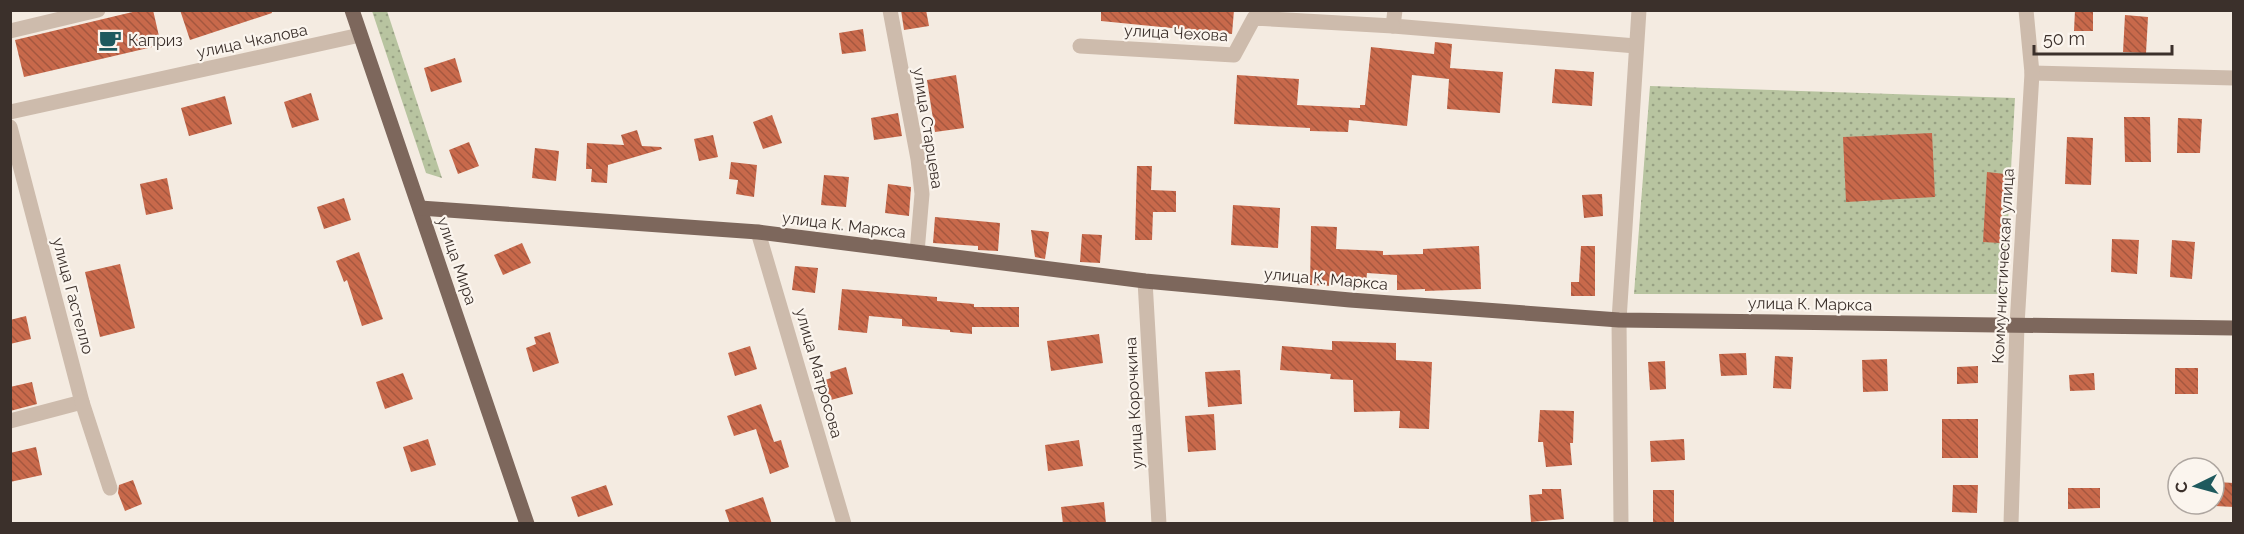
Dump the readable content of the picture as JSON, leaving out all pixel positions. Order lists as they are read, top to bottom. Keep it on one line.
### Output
{"streets":{"main road":["улица К. Маркса","улица Мира"],"street":["улица Чехова","улица Чкалова","улица Старцева","Коммунистическая улица","улица Гастелло","улица Матросова","улица Корочкина"]},"crossings":[["улица Чкалова","улица Мира"],["улица Старцева","улица К. Маркса"],["улица К. Маркса","улица Мира"],["улица К. Маркса","Коммунистическая улица"],["улица К. Маркса","улица Матросова"],["улица К. Маркса","улица Корочкина"]],"places":{"cafe":["Каприз"]},"scale_bar":"50 m","north":"left"}
